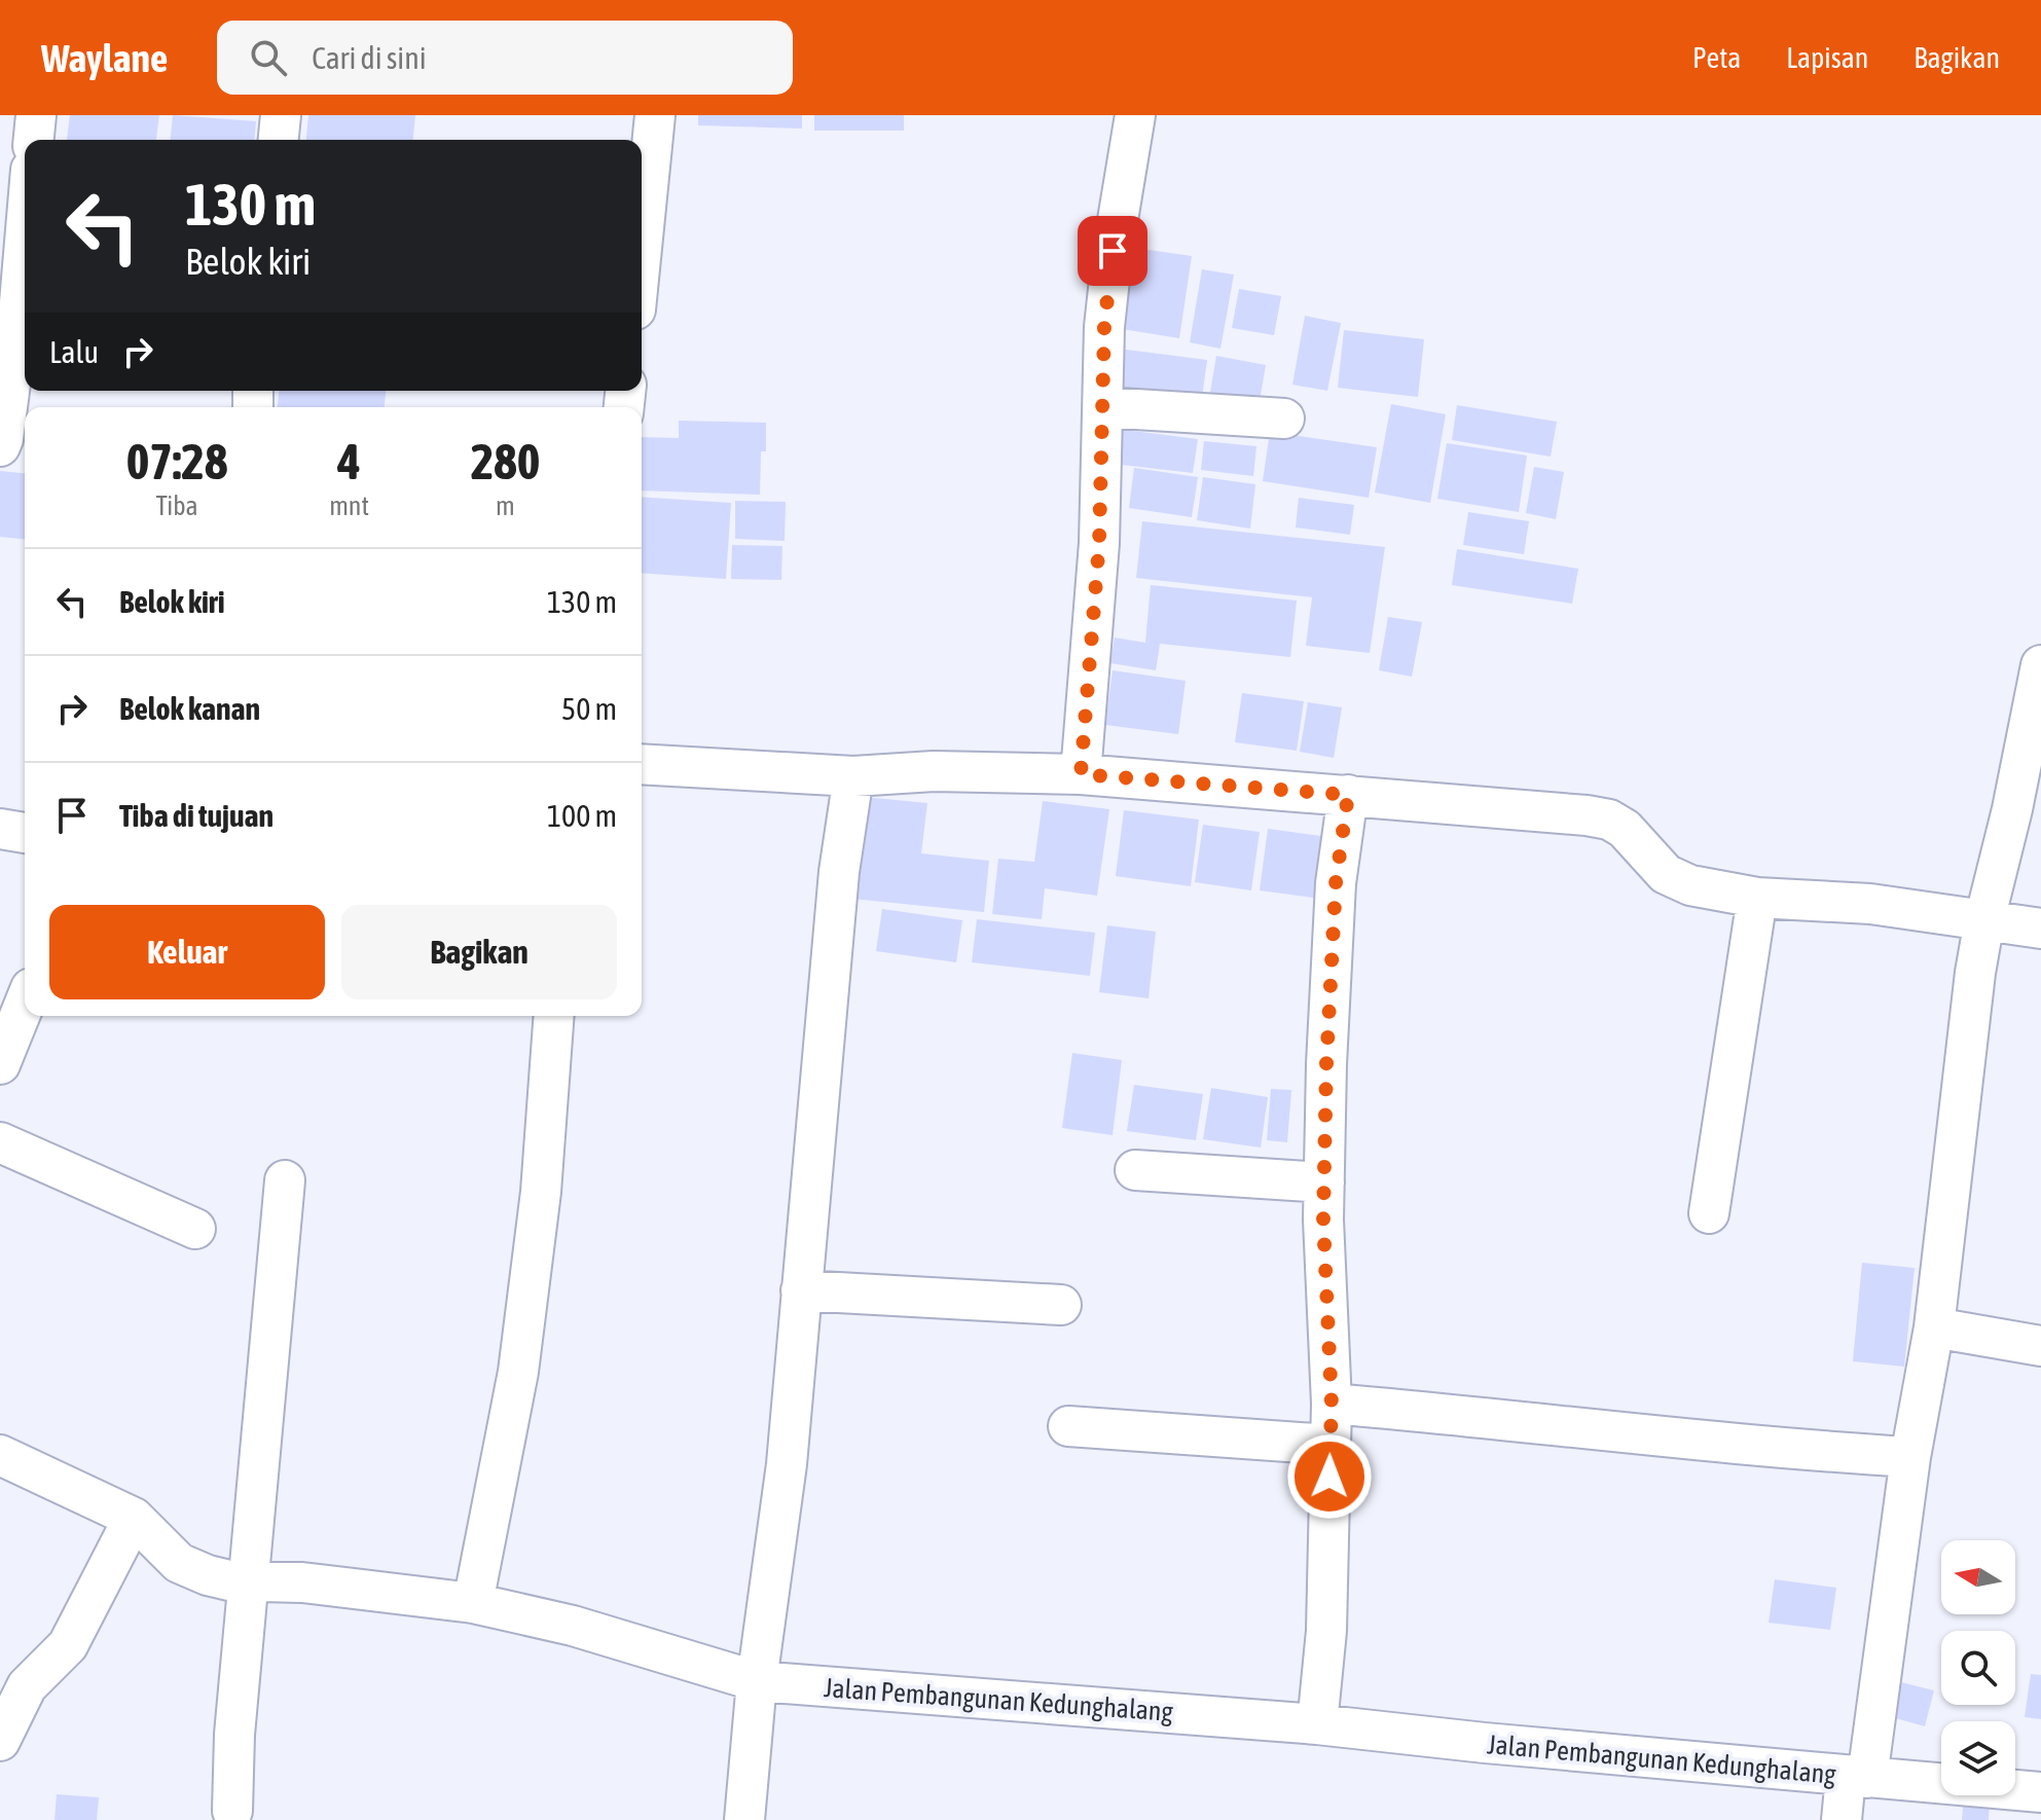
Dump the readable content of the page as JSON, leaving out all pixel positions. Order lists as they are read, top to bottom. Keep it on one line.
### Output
{"streets":{"street":["Jalan Pembangunan Kedunghalang"]},"north":"left","page":{"header":"Waylane","search":"Cari di sini","nav":["Peta","Lapisan","Bagikan"],"turn":["130 m","Belok kiri"],"then":"Lalu","eta":["07:28","Tiba","4","mnt","280","m"],"list":[{"name":"Belok kiri","value":"130 m"},{"name":"Belok kanan","value":"50 m"},{"name":"Tiba di tujuan","value":"100 m"}],"buttons":["Keluar","Bagikan"]}}
